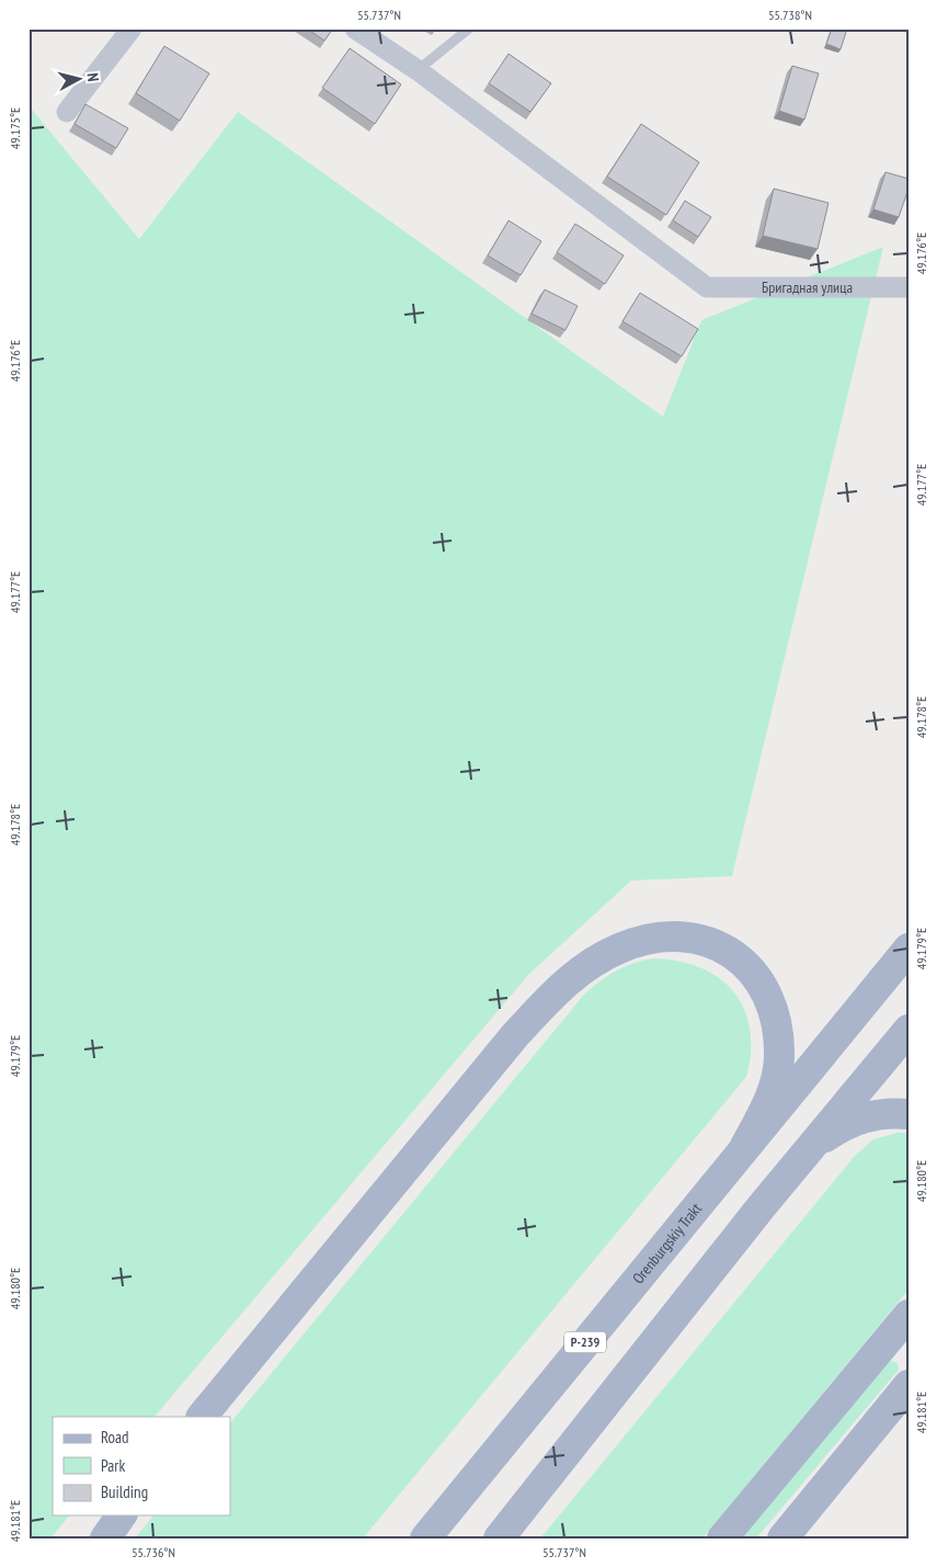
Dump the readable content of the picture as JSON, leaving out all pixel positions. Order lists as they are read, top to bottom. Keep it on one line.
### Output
{"streets":{"main road":["Orenburgskiy Trakt","Р-239"],"street":["Бригадная улица"]},"legend":["Road","Park","Building"],"north":"right","coordinates":["55.737°N","55.738°N","49.175°E","49.176°E","49.177°E","49.178°E","49.179°E","49.180°E","49.181°E","55.736°N"]}
